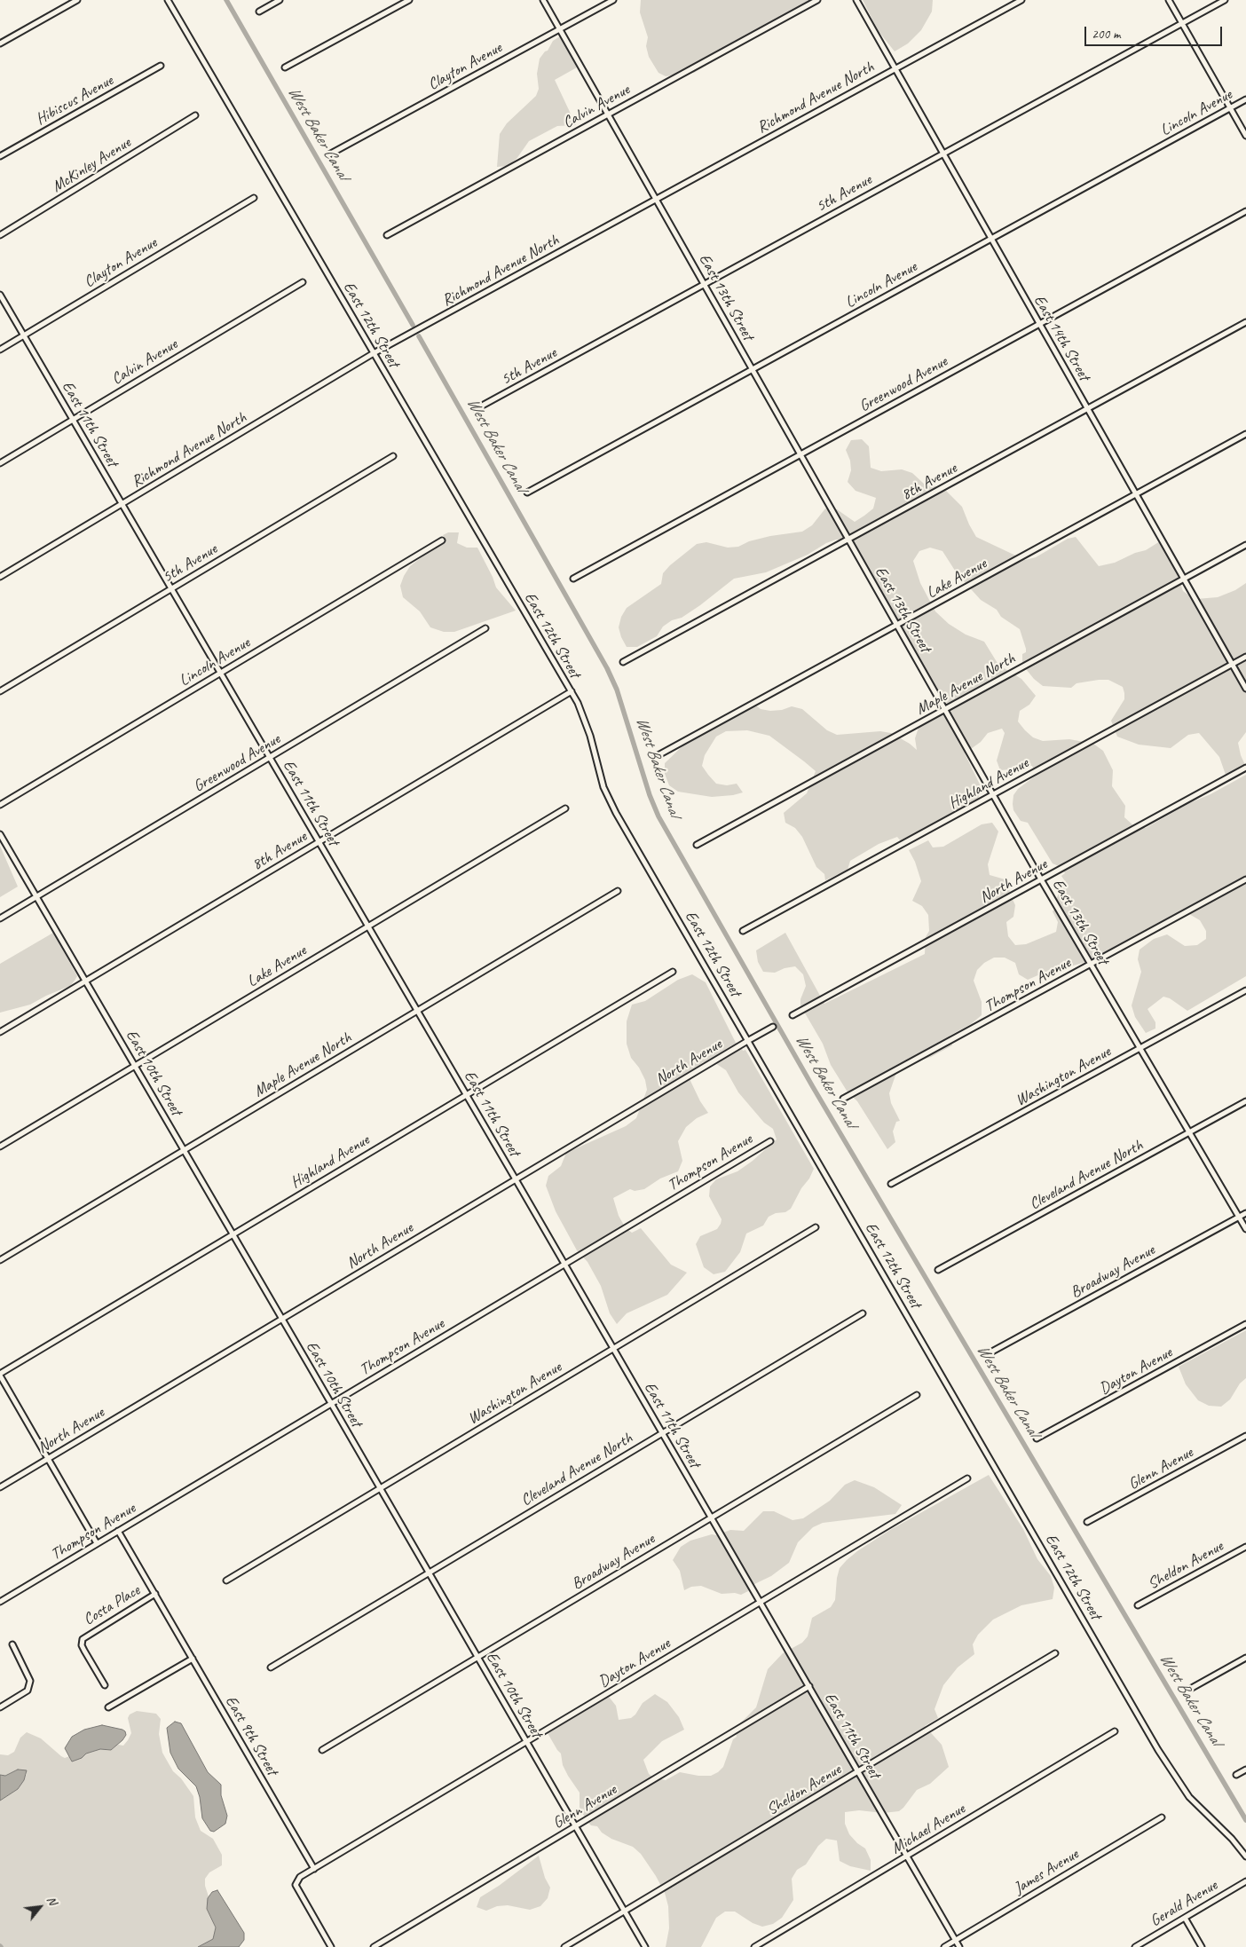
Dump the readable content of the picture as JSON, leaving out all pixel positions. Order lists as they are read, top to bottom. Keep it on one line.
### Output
{"streets":{"street":["Clayton Avenue","Richmond Avenue North","Hibiscus Avenue","Calvin Avenue","Lincoln Avenue","McKinley Avenue","5th Avenue","East 13th Street","East 12th Street","East 14th Street","Greenwood Avenue","East 11th Street","8th Avenue","Lake Avenue","Maple Avenue North","Highland Avenue","North Avenue","Thompson Avenue","East 10th Street","Washington Avenue","Cleveland Avenue North","Broadway Avenue","Dayton Avenue","Glenn Avenue","Sheldon Avenue","Costa Place","East 9th Street","Michael Avenue","James Avenue","Gerald Avenue"]},"crossings":[["Clayton Avenue","East 13th Street"],["Clayton Avenue","East 11th Street"],["Richmond Avenue North","East 13th Street"],["Richmond Avenue North","East 12th Street"],["Richmond Avenue North","East 14th Street"],["Richmond Avenue North","East 11th Street"],["Calvin Avenue","East 13th Street"],["Calvin Avenue","East 11th Street"],["Lincoln Avenue","East 13th Street"],["Lincoln Avenue","East 14th Street"],["Lincoln Avenue","East 11th Street"],["5th Avenue","East 13th Street"],["5th Avenue","East 14th Street"],["5th Avenue","East 11th Street"],["East 13th Street","Greenwood Avenue"],["East 13th Street","8th Avenue"],["East 13th Street","Lake Avenue"],["East 13th Street","Maple Avenue North"],["East 13th Street","Highland Avenue"],["East 13th Street","North Avenue"],["East 13th Street","Thompson Avenue"],["East 13th Street","Washington Avenue"],["East 13th Street","Cleveland Avenue North"],["East 13th Street","Broadway Avenue"],["East 12th Street","8th Avenue"],["East 12th Street","North Avenue"],["East 14th Street","Greenwood Avenue"],["East 14th Street","8th Avenue"],["East 14th Street","Lake Avenue"],["East 14th Street","Maple Avenue North"],["East 14th Street","Highland Avenue"],["Greenwood Avenue","East 11th Street"],["Greenwood Avenue","East 10th Street"],["East 11th Street","8th Avenue"],["East 11th Street","Lake Avenue"],["East 11th Street","Maple Avenue North"],["East 11th Street","Highland Avenue"],["East 11th Street","North Avenue"],["East 11th Street","Thompson Avenue"],["East 11th Street","Washington Avenue"],["East 11th Street","Cleveland Avenue North"],["East 11th Street","Broadway Avenue"],["East 11th Street","Dayton Avenue"],["East 11th Street","Glenn Avenue"],["East 11th Street","Sheldon Avenue"],["East 11th Street","Michael Avenue"],["East 11th Street","James Avenue"],["8th Avenue","East 10th Street"],["Lake Avenue","East 10th Street"],["Maple Avenue North","East 10th Street"],["Highland Avenue","East 10th Street"],["North Avenue","East 10th Street"],["Thompson Avenue","East 10th Street"],["Thompson Avenue","East 9th Street"],["East 10th Street","Washington Avenue"],["East 10th Street","Cleveland Avenue North"],["East 10th Street","Broadway Avenue"],["East 10th Street","Dayton Avenue"],["East 10th Street","Glenn Avenue"],["East 10th Street","Sheldon Avenue"],["Dayton Avenue","East 9th Street"],["Costa Place","East 9th Street"]],"water":["West Baker Canal"],"scale_bar":"200 m","north":"top right"}
